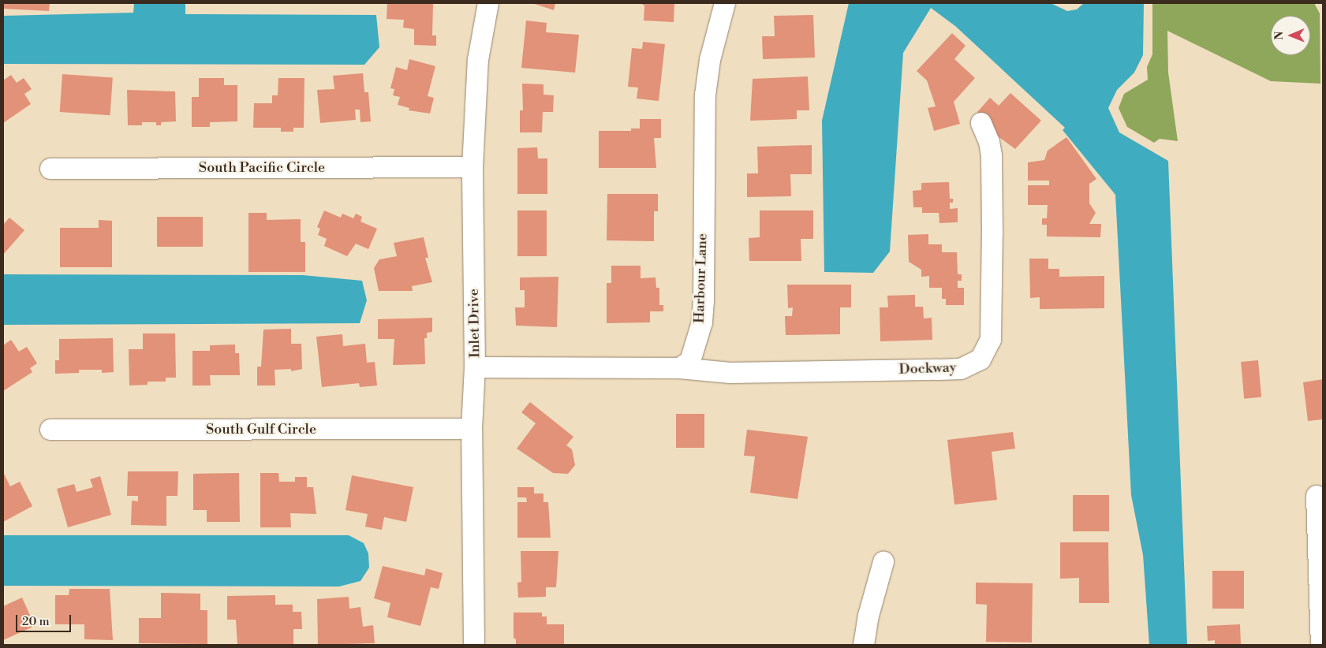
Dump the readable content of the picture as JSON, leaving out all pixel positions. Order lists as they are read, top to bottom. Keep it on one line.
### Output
{"streets":{"street":["South Pacific Circle","Harbour Lane","Inlet Drive","Dockway","South Gulf Circle"]},"crossings":[["South Pacific Circle","Inlet Drive"],["Harbour Lane","Dockway"],["Inlet Drive","South Gulf Circle"]],"scale_bar":"20 m","north":"left"}
